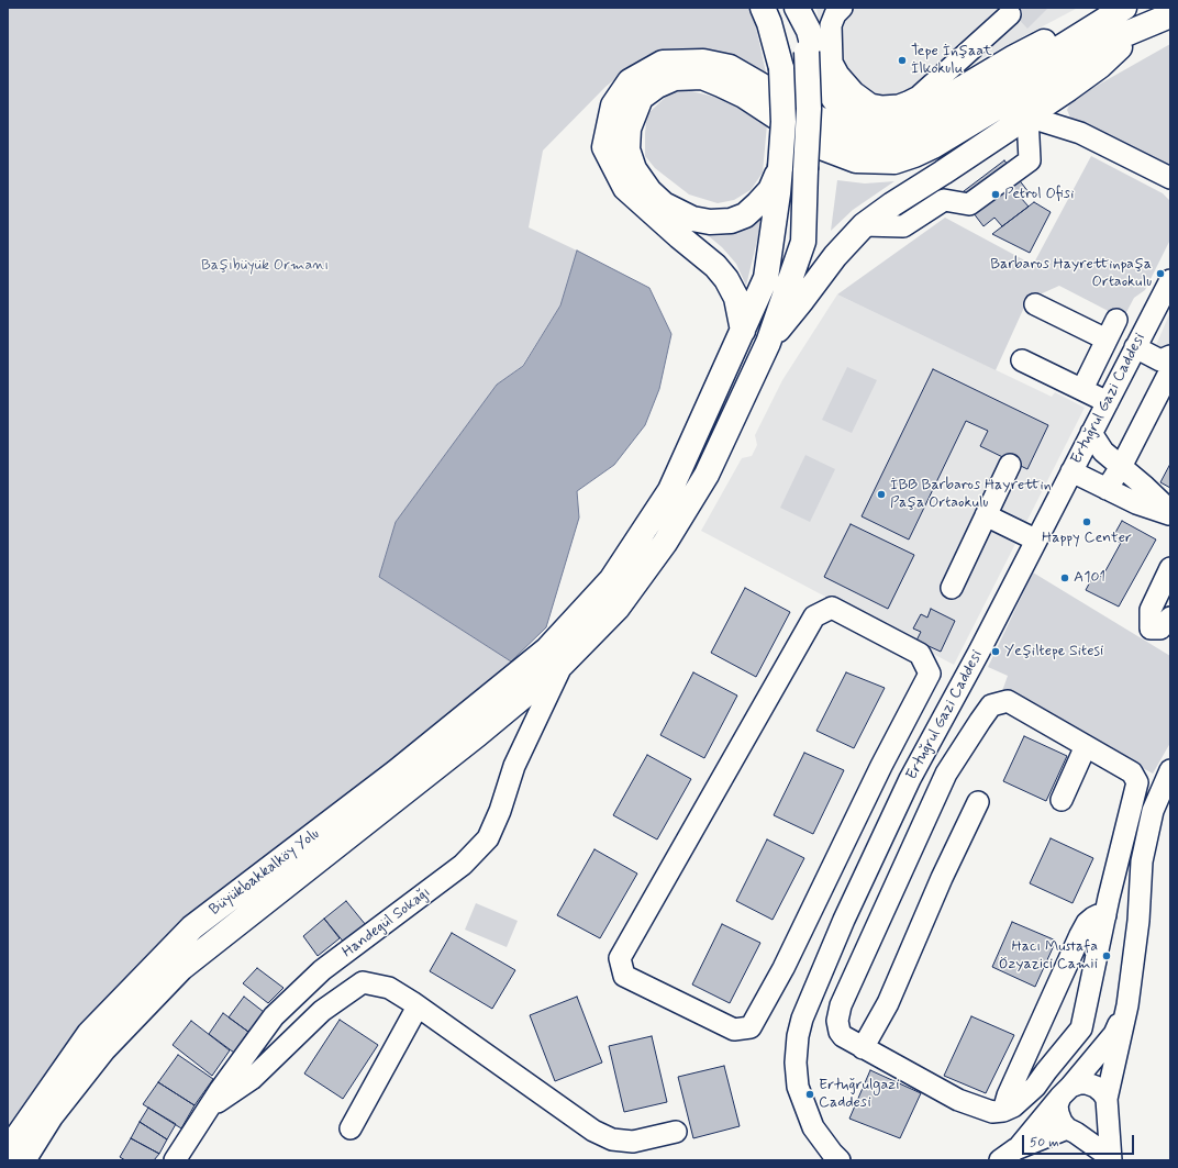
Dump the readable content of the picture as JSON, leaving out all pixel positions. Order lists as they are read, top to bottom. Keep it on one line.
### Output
{"streets":{"highway":["Büyükbakkalköy Yolu"],"street":["Ertuğrul Gazi Caddesi","Handegül Sokağı"]},"crossings":[["Büyükbakkalköy Yolu","Handegül Sokağı"]],"parks":["Başıbüyük Ormanı"],"places":["Tepe İnşaat İlkokulu","Petrol Ofisi","Barbaros Hayrettinpaşa Ortaokulu","İBB Barbaros Hayrettin Paşa Ortaokulu","Happy Center","A101","Yeşiltepe Sitesi","Hacı Mustafa Özyazici Camii","Ertuğrulgazi Caddesi"],"scale_bar":"50 m"}
